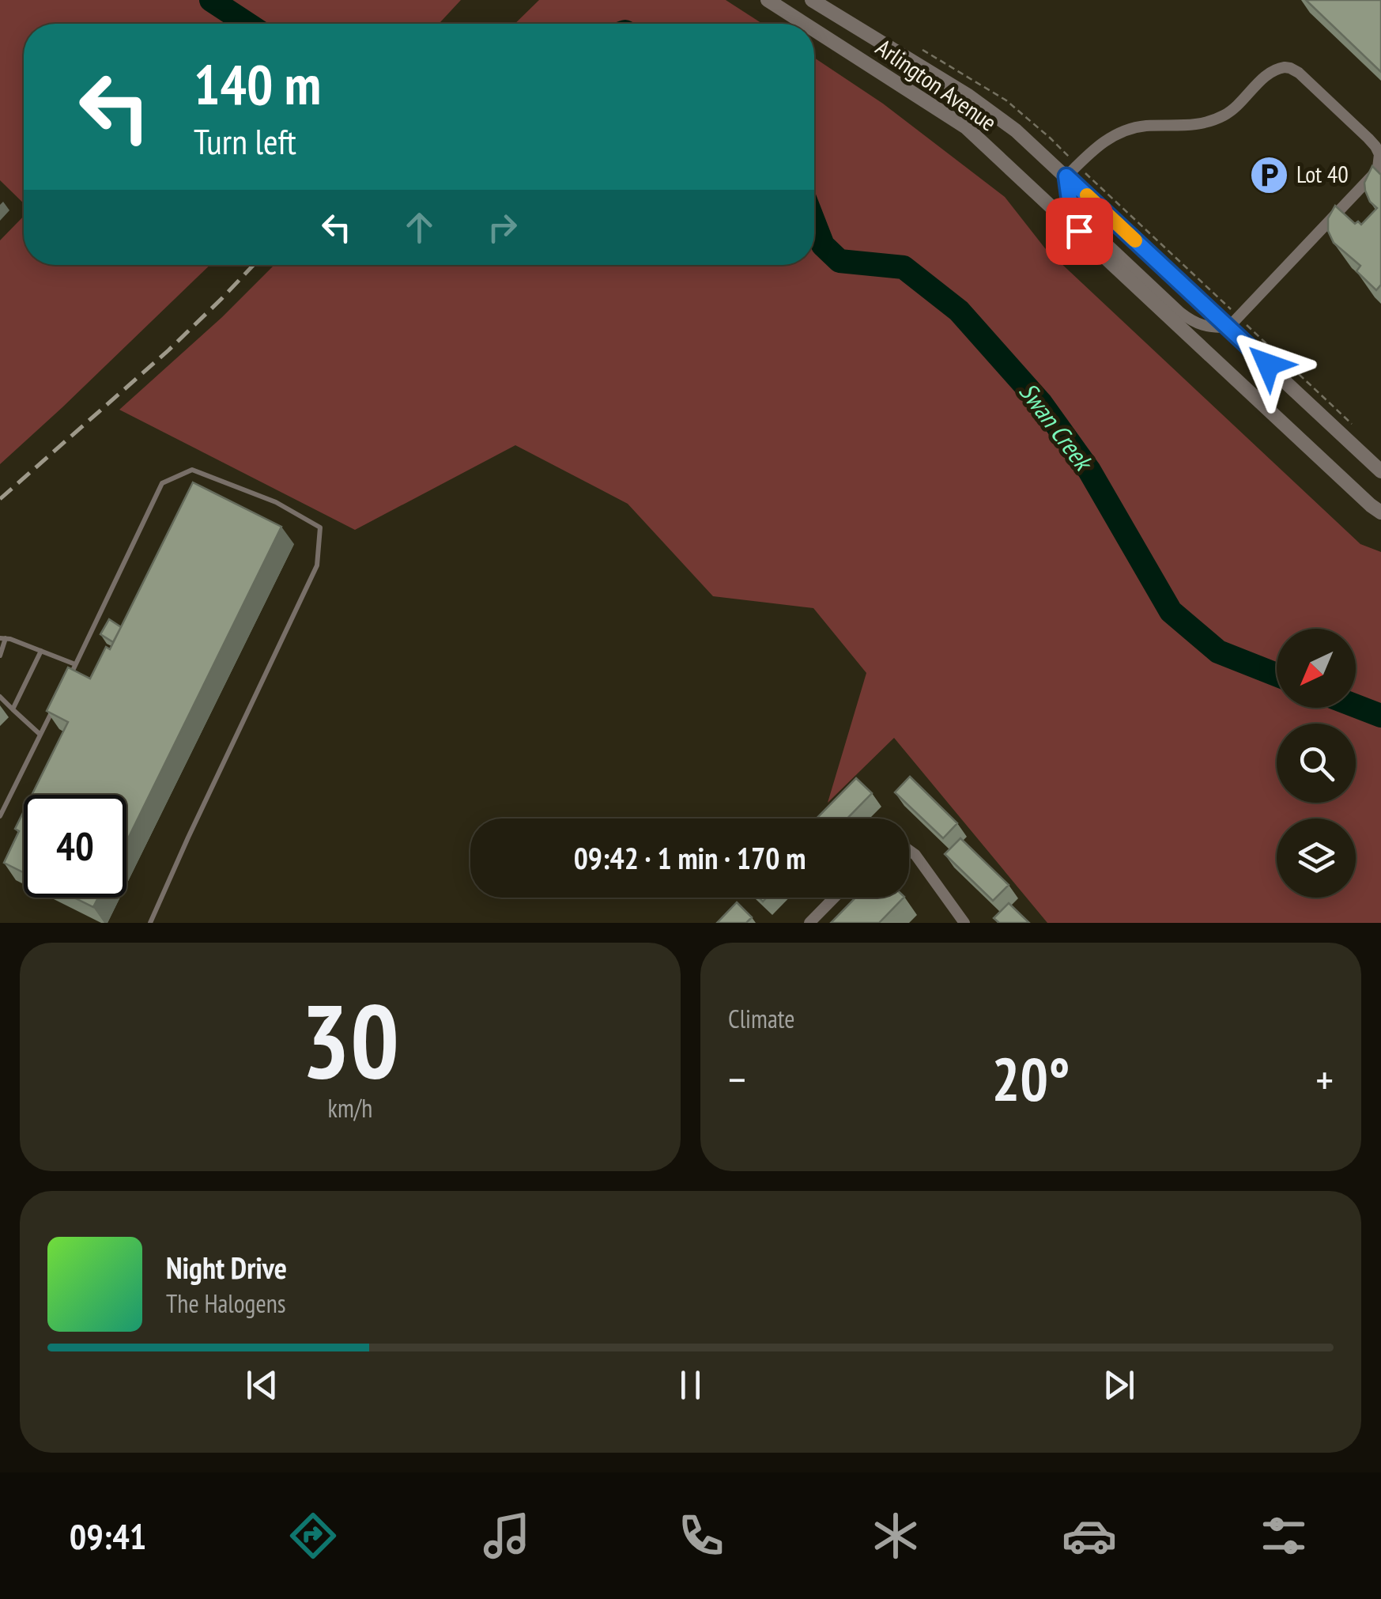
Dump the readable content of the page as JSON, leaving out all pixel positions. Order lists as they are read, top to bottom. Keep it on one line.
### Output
{"streets":{"street":["Arlington Avenue"]},"water":["Swan Creek"],"places":{"parking":["Lot 40"]},"north":"bottom left","page":{"turn":["140 m","Turn left"],"limit":"40","trip":"09:42 · 1 min · 170 m","tile":[["30","km/h"],"Climate"],"heat":["−","20°","+"],"song":["Night Drive","The Halogens"],"tabs":"09:41"}}
